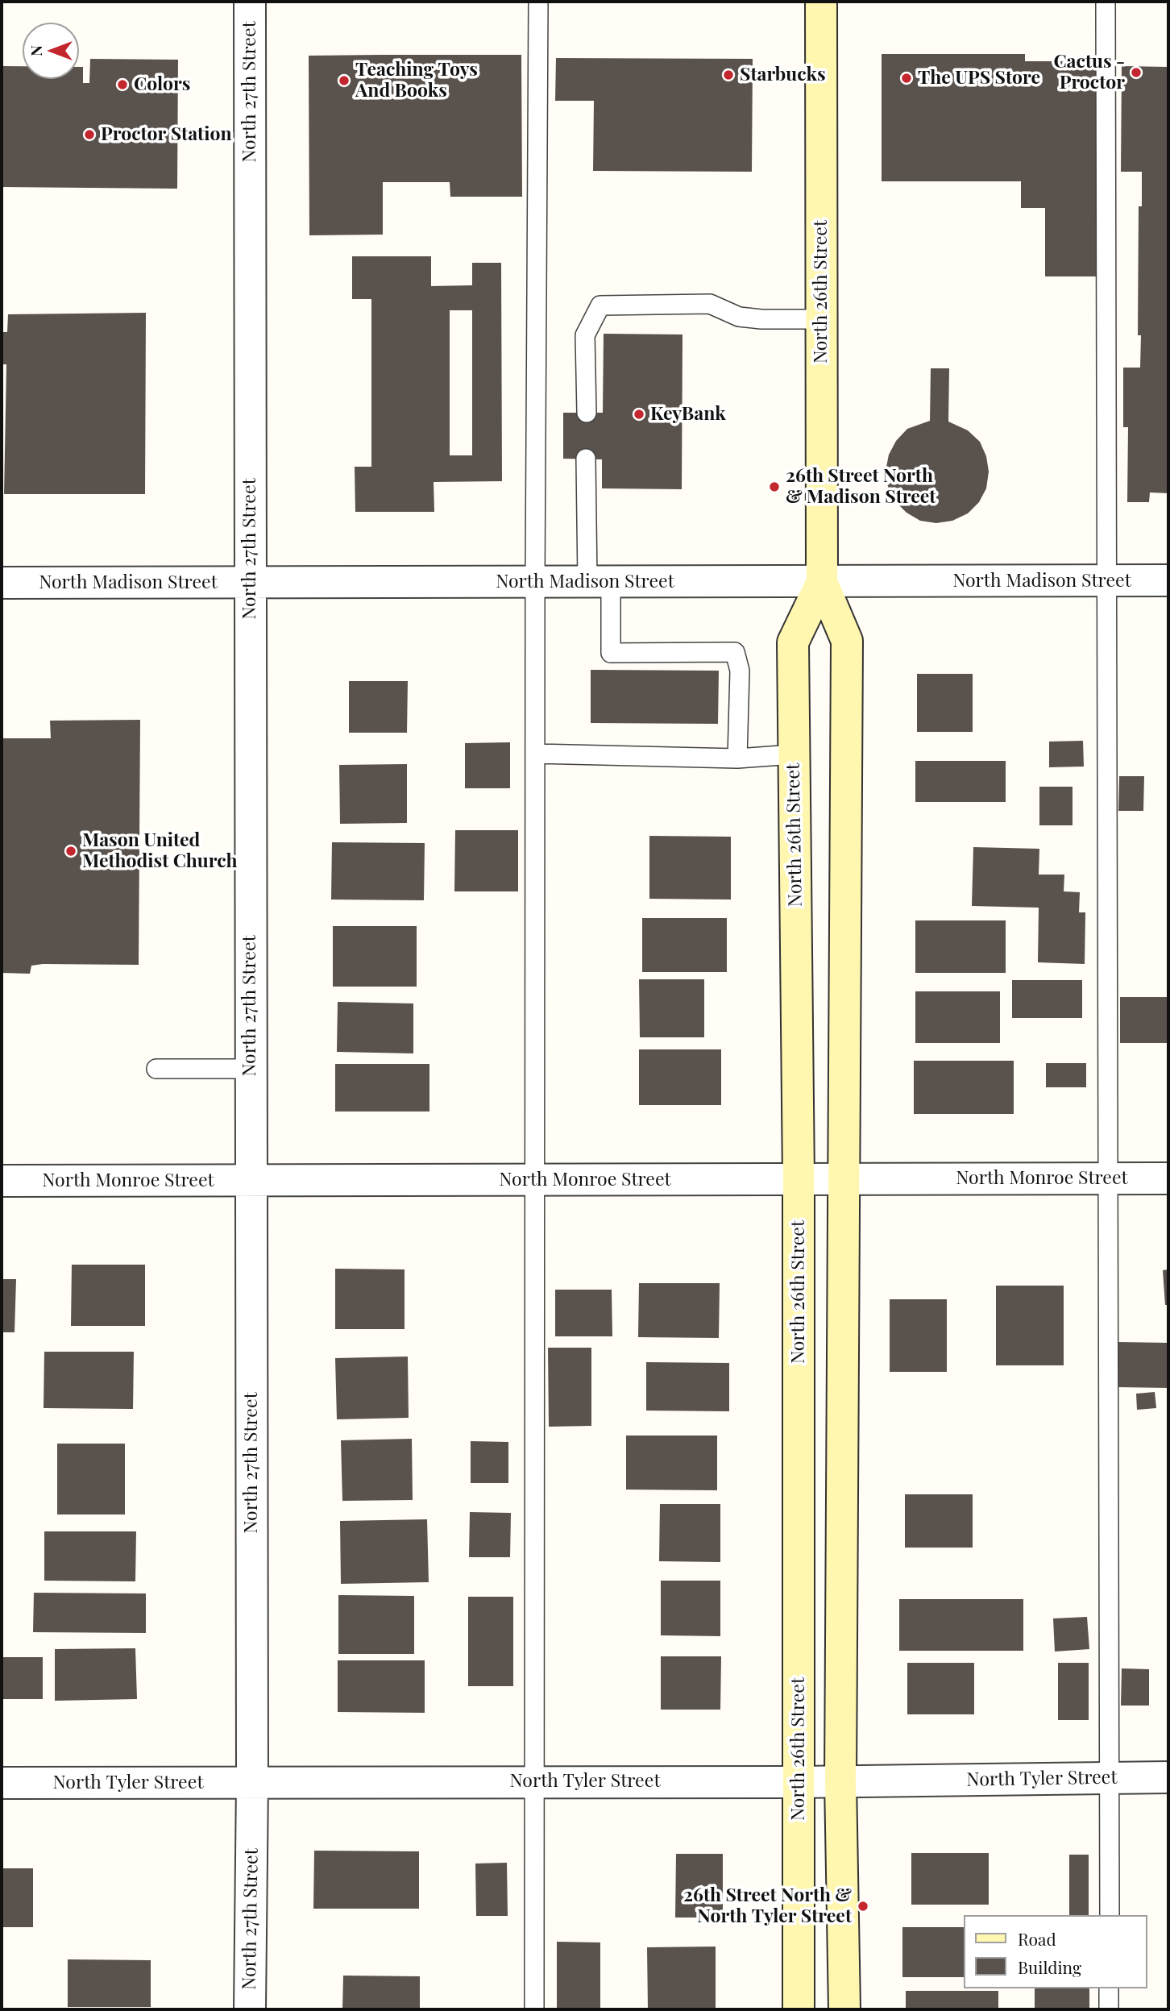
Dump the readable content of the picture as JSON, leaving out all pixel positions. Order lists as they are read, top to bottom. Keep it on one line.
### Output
{"streets":{"street":["North 27th Street","North 26th Street","North Madison Street","North Monroe Street","North Tyler Street"]},"crossings":[["North 27th Street","North Madison Street"],["North 27th Street","North Monroe Street"],["North 27th Street","North Tyler Street"],["North 26th Street","North Madison Street"],["North 26th Street","North Monroe Street"],["North 26th Street","North Tyler Street"]],"places":["Cactus - Proctor","Starbucks","The UPS Store","Teaching Toys And Books","Colors","Proctor Station","KeyBank","26th Street North & Madison Street","Mason United Methodist Church","26th Street North & North Tyler Street"],"legend":["Road","Building"],"north":"left"}
